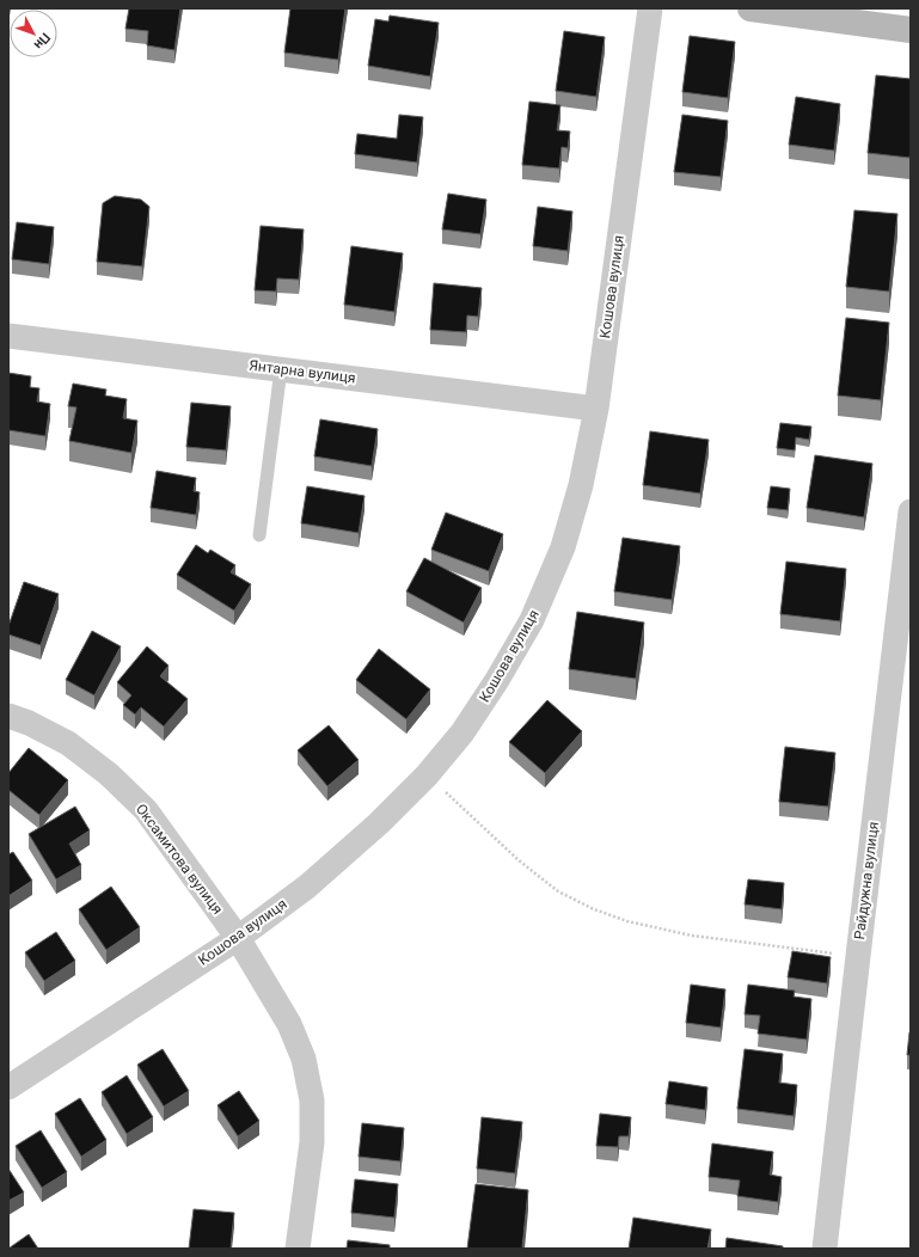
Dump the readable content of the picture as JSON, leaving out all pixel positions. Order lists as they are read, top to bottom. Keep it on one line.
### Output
{"streets":{"street":["Кошова вулиця","Янтарна вулиця","Оксамитова вулиця","Райдужна вулиця"]},"crossings":[["Кошова вулиця","Янтарна вулиця"],["Кошова вулиця","Оксамитова вулиця"]],"north":"bottom right"}
